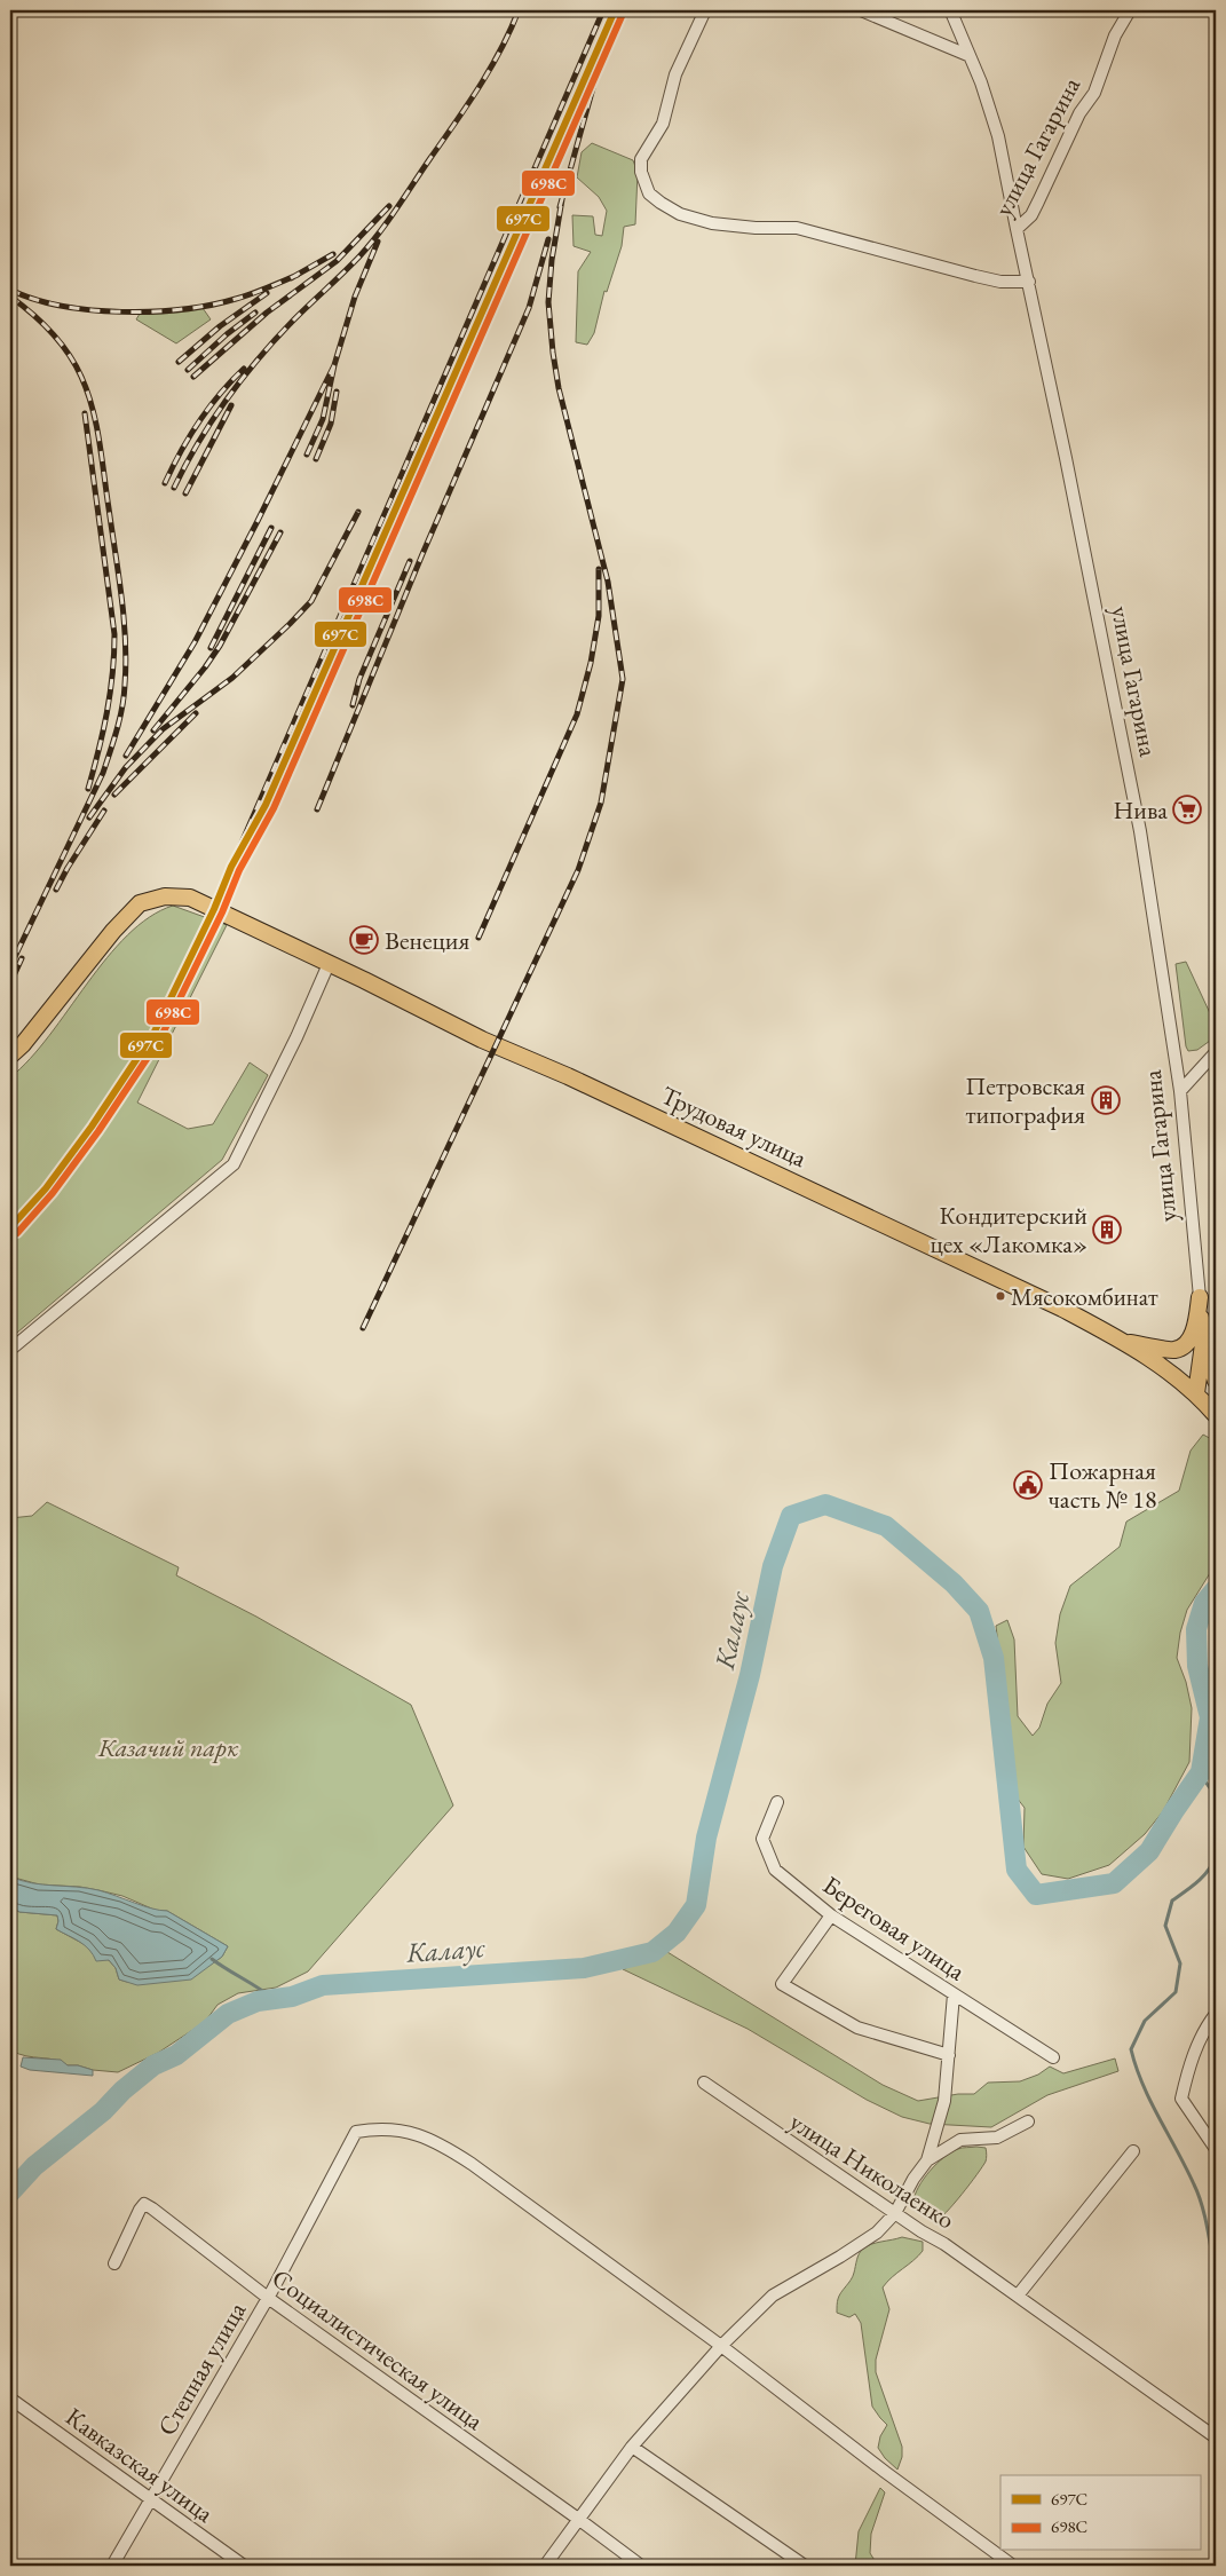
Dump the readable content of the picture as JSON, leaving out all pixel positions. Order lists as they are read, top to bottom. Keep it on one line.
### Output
{"streets":{"main road":["улица Гагарина","Трудовая улица"],"street":["Береговая улица","улица Николаенко","Социалистическая улица","Степная улица","Кавказская улица"]},"crossings":[["улица Гагарина","Трудовая улица"],["Социалистическая улица","Степная улица"],["Степная улица","Кавказская улица"]],"water":["Калаус"],"parks":["Казачий парк"],"places":{"supermarket":["Нива"],"cafe":["Венеция"],"building":["Петровская типография","Кондитерский цех «Лакомка»"],"other":["Мясокомбинат"],"public building":["Пожарная часть № 18"]},"lines":["transit line 697С","transit line 698С"],"legend":["697С","698С"]}
